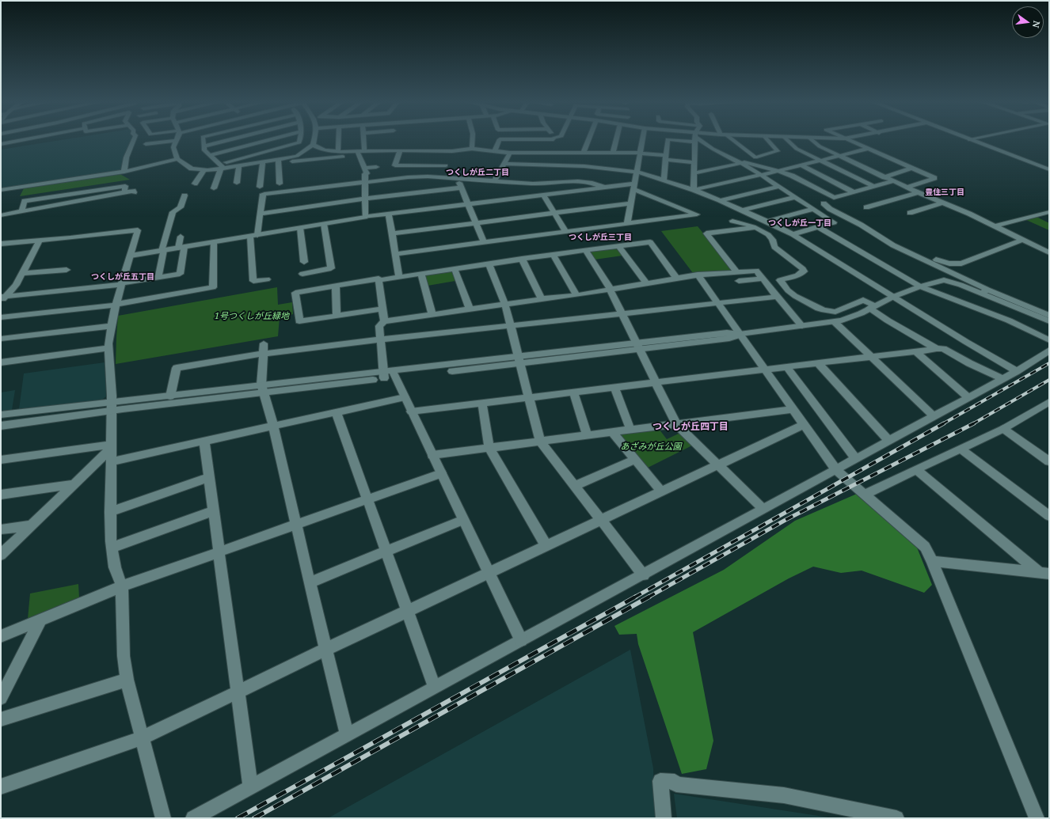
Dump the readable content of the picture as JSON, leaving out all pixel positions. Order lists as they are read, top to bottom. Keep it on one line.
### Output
{"districts":["つくしが丘二丁目","豊住三丁目","つくしが丘一丁目","つくしが丘三丁目","つくしが丘五丁目","つくしが丘四丁目"],"parks":["1号つくしが丘緑地","あざみが丘公園"],"north":"right"}
